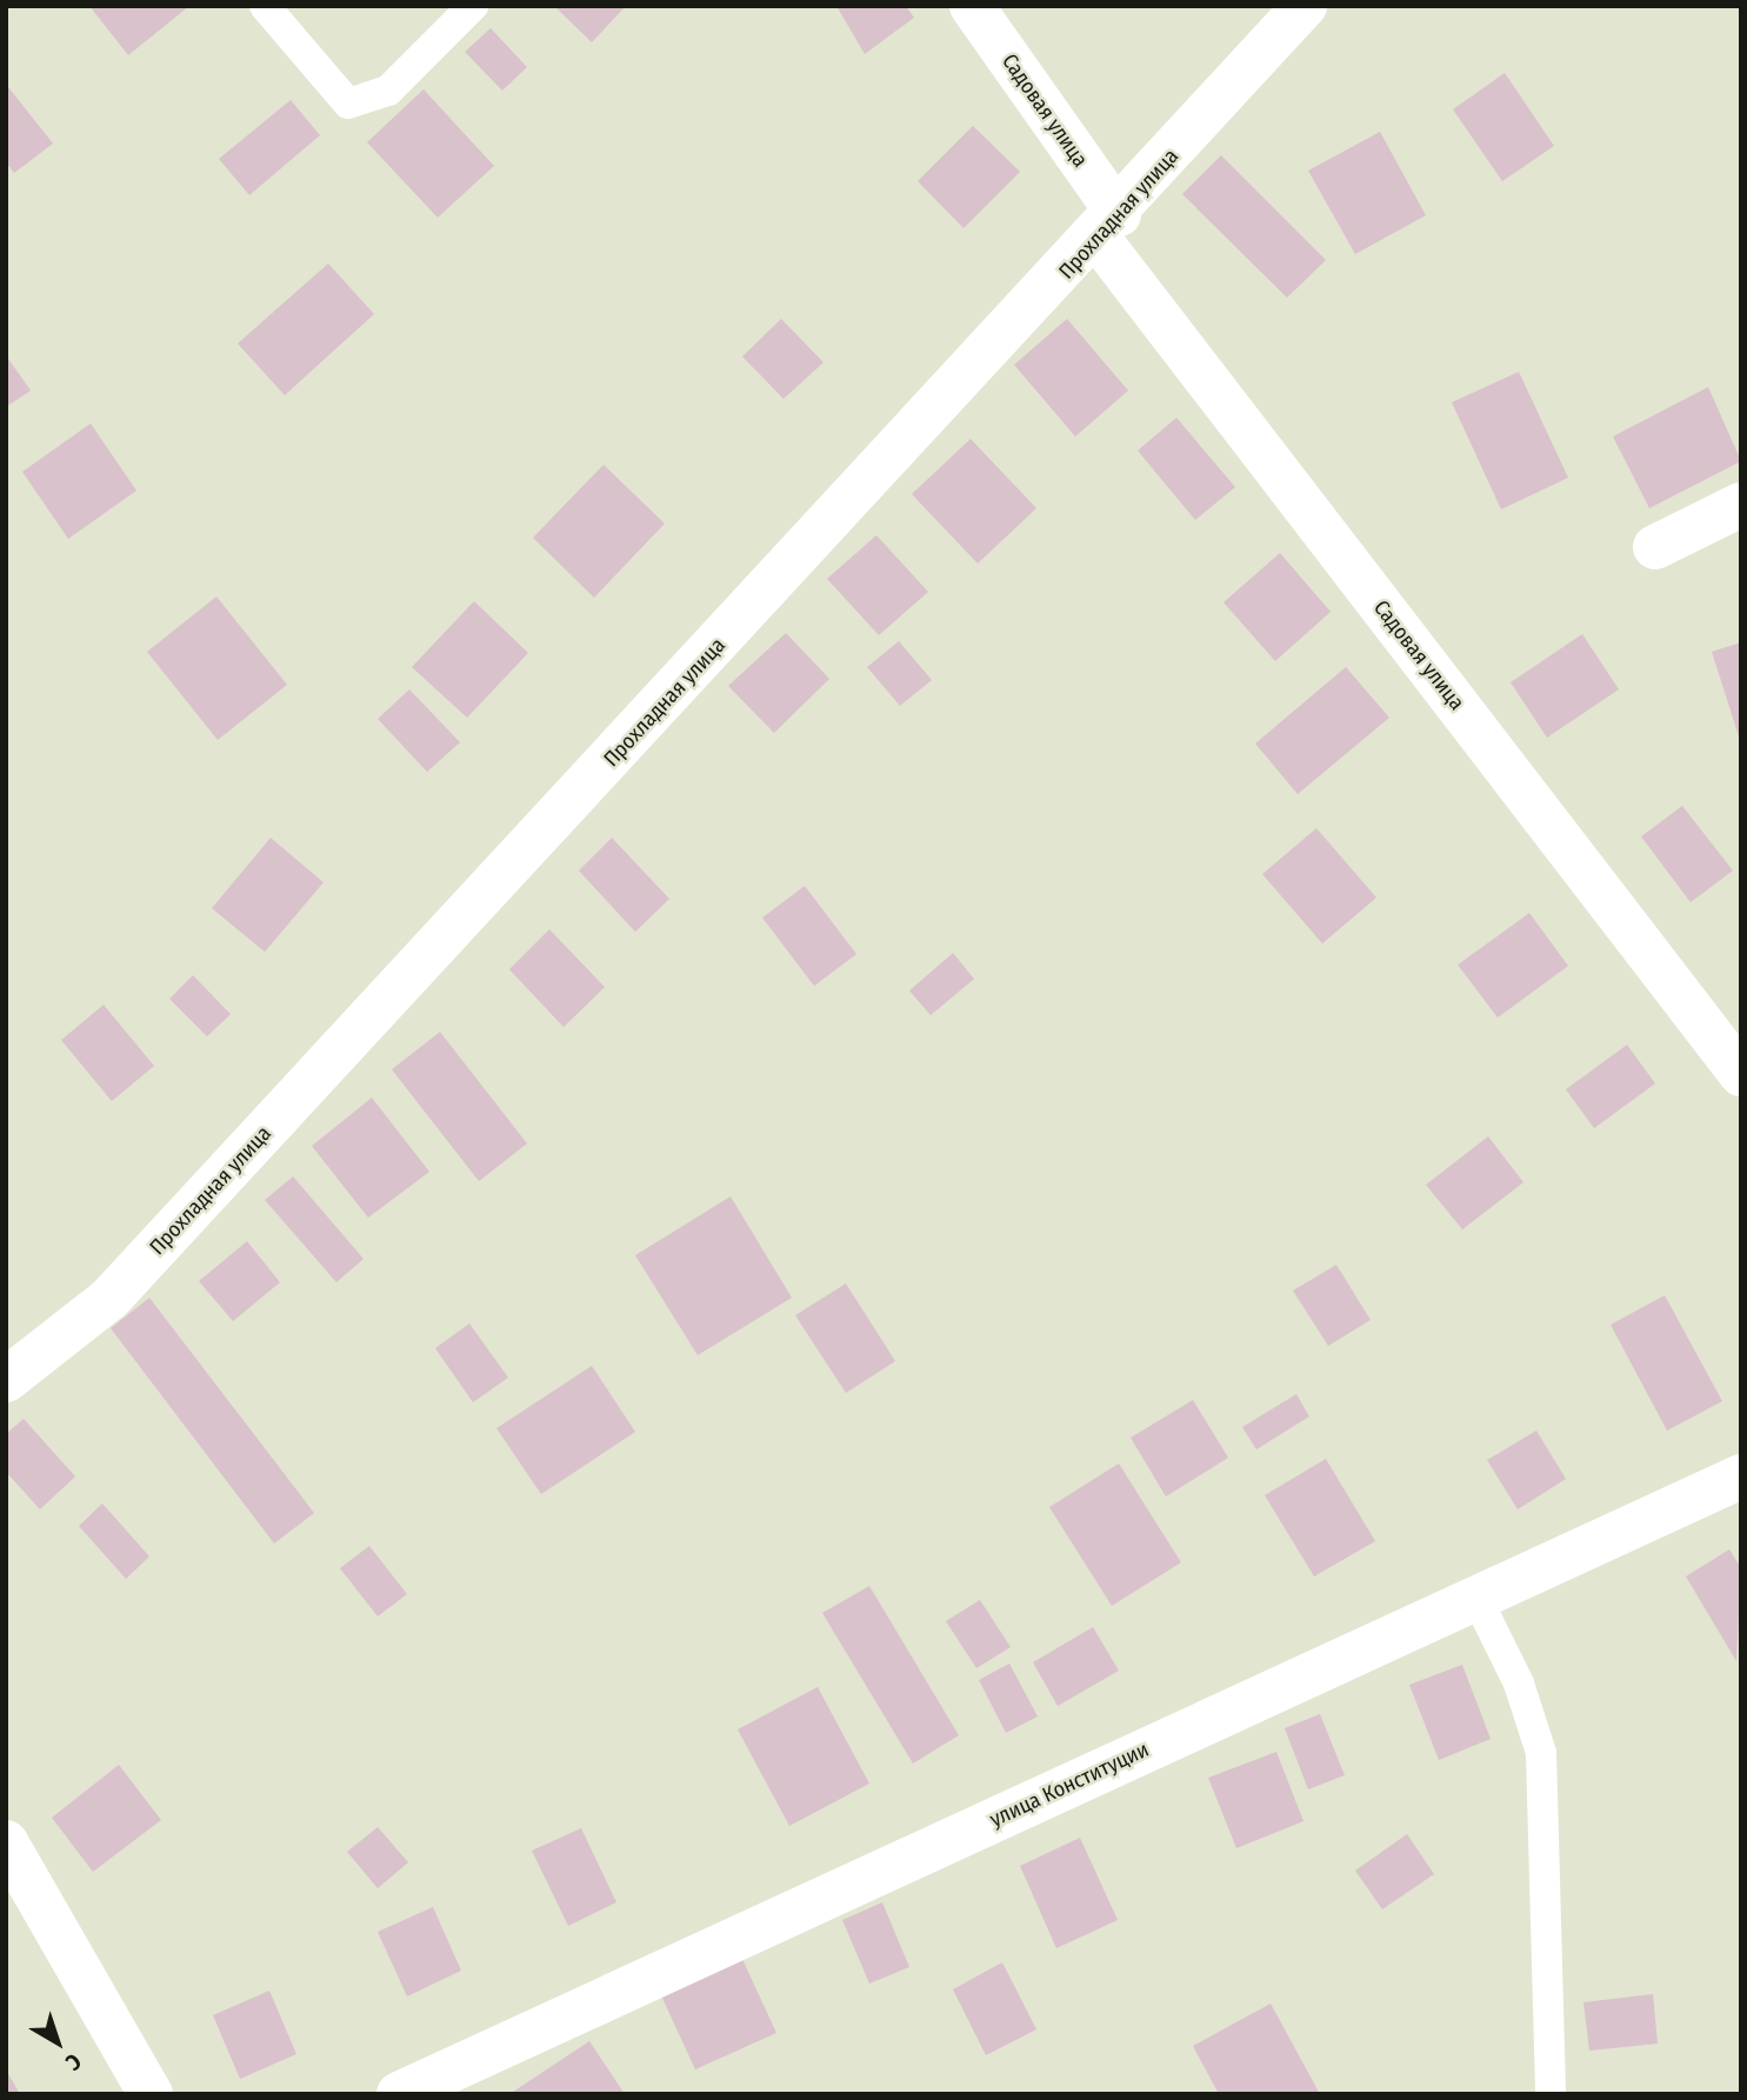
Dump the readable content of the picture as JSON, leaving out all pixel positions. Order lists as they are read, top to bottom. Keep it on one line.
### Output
{"streets":{"street":["Садовая улица","Прохладная улица","улица Конституции"]},"crossings":[["Садовая улица","Прохладная улица"]],"north":"bottom right"}
